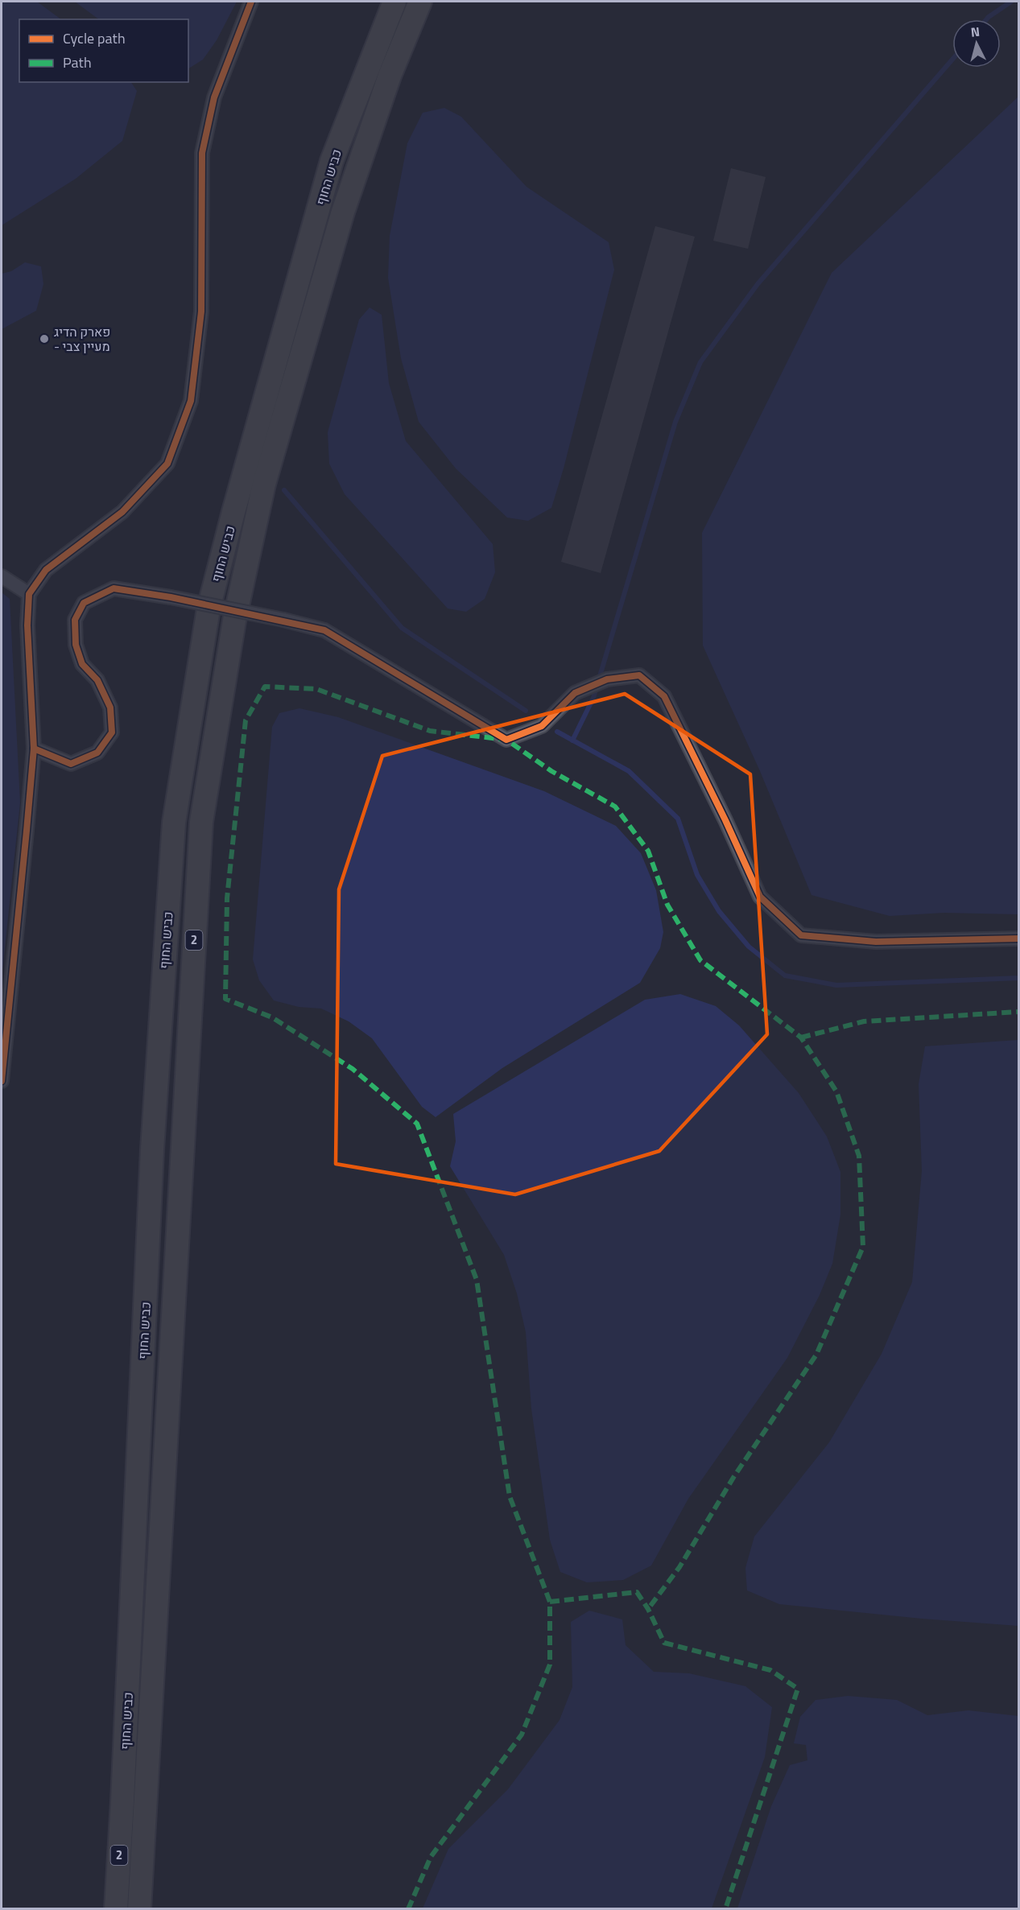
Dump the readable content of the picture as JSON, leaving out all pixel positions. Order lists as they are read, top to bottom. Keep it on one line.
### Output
{"streets":{"highway":["כביש החוף","2"]},"places":["פארק הדיג - מעיין צבי"],"legend":["Cycle path","Path"],"north":"top"}
